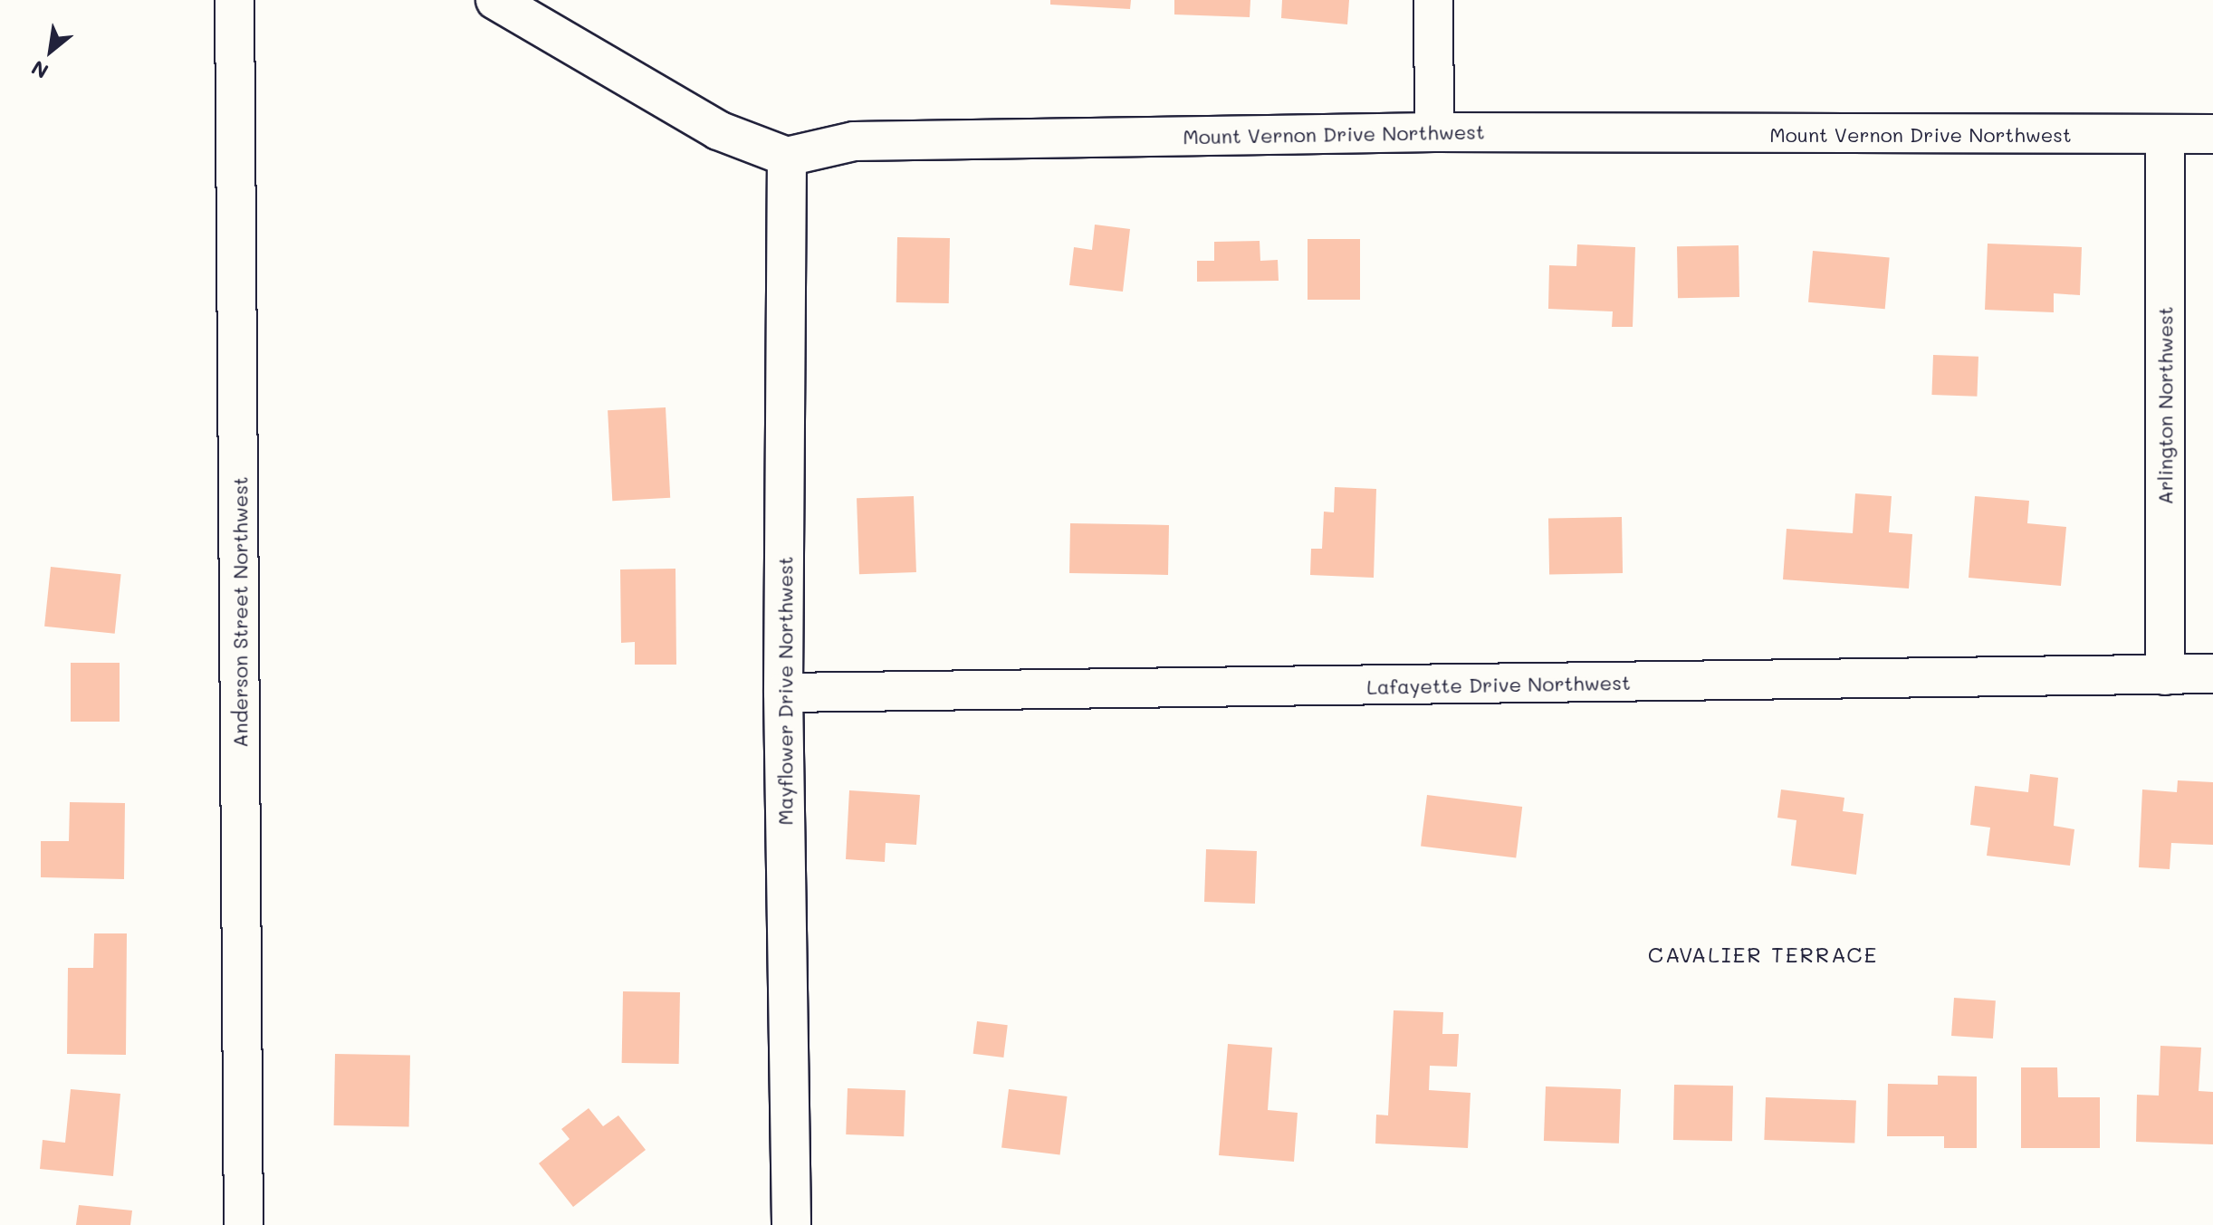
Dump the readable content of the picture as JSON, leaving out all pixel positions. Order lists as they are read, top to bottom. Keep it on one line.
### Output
{"streets":{"street":["Mount Vernon Drive Northwest","Arlington Northwest","Anderson Street Northwest","Lafayette Drive Northwest","Mayflower Drive Northwest"]},"crossings":[["Mount Vernon Drive Northwest","Arlington Northwest"],["Mount Vernon Drive Northwest","Mayflower Drive Northwest"],["Arlington Northwest","Lafayette Drive Northwest"],["Lafayette Drive Northwest","Mayflower Drive Northwest"]],"districts":["CAVALIER TERRACE"],"north":"bottom left"}
